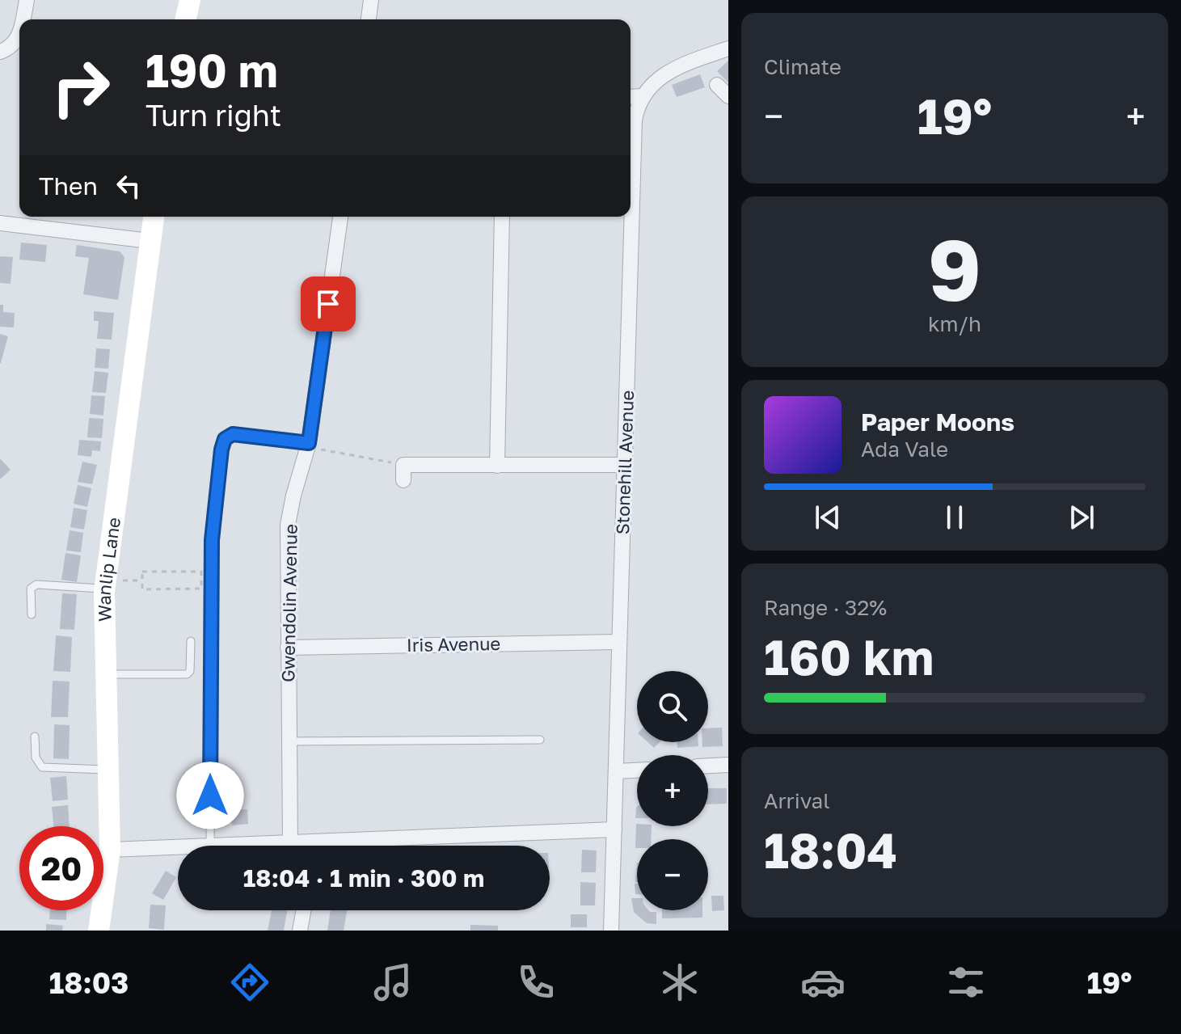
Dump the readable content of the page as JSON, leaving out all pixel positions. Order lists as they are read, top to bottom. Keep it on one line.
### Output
{"streets":{"street":["Stonehill Avenue","Wanlip Lane","Gwendolin Avenue","Iris Avenue"]},"crossings":[["Stonehill Avenue","Iris Avenue"],["Gwendolin Avenue","Iris Avenue"]],"page":{"tile":["Climate",["9","km/h"],["Range · 32%","160 km"],["Arrival","18:04"]],"turn":["190 m","Turn right"],"heat":["−","19°","+"],"then":"Then","song":["Paper Moons","Ada Vale"],"map_buttons":["+","−"],"limit":"20","trip":"18:04 · 1 min · 300 m","tabs":["18:03","19°"]}}
